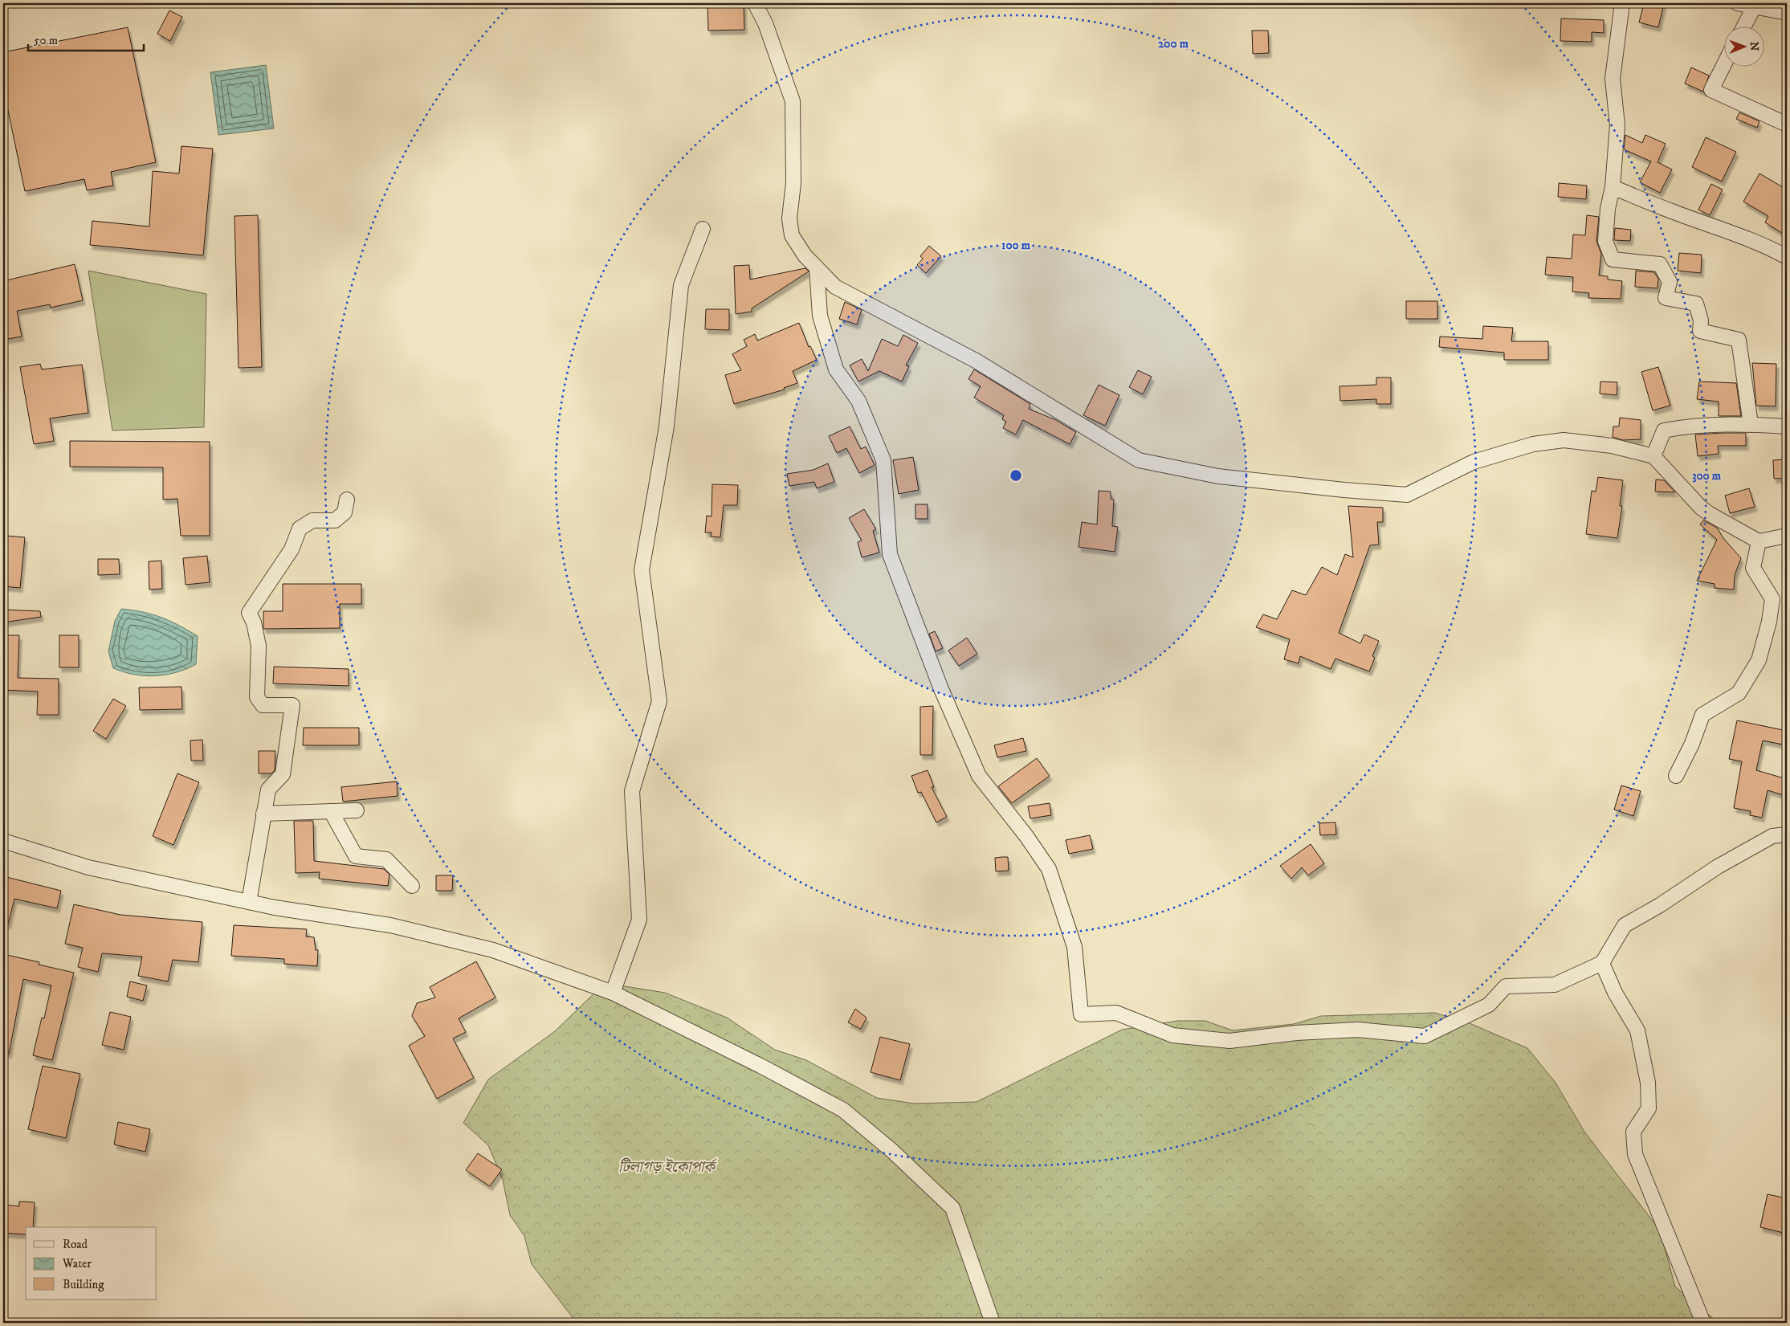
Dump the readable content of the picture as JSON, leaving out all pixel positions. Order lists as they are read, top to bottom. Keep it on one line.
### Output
{"parks":["টিলাগড় ইকোপার্ক"],"legend":["Road","Water","Building"],"scale_bar":"50 m","north":"right","rings":["200 m","100 m","300 m"]}
